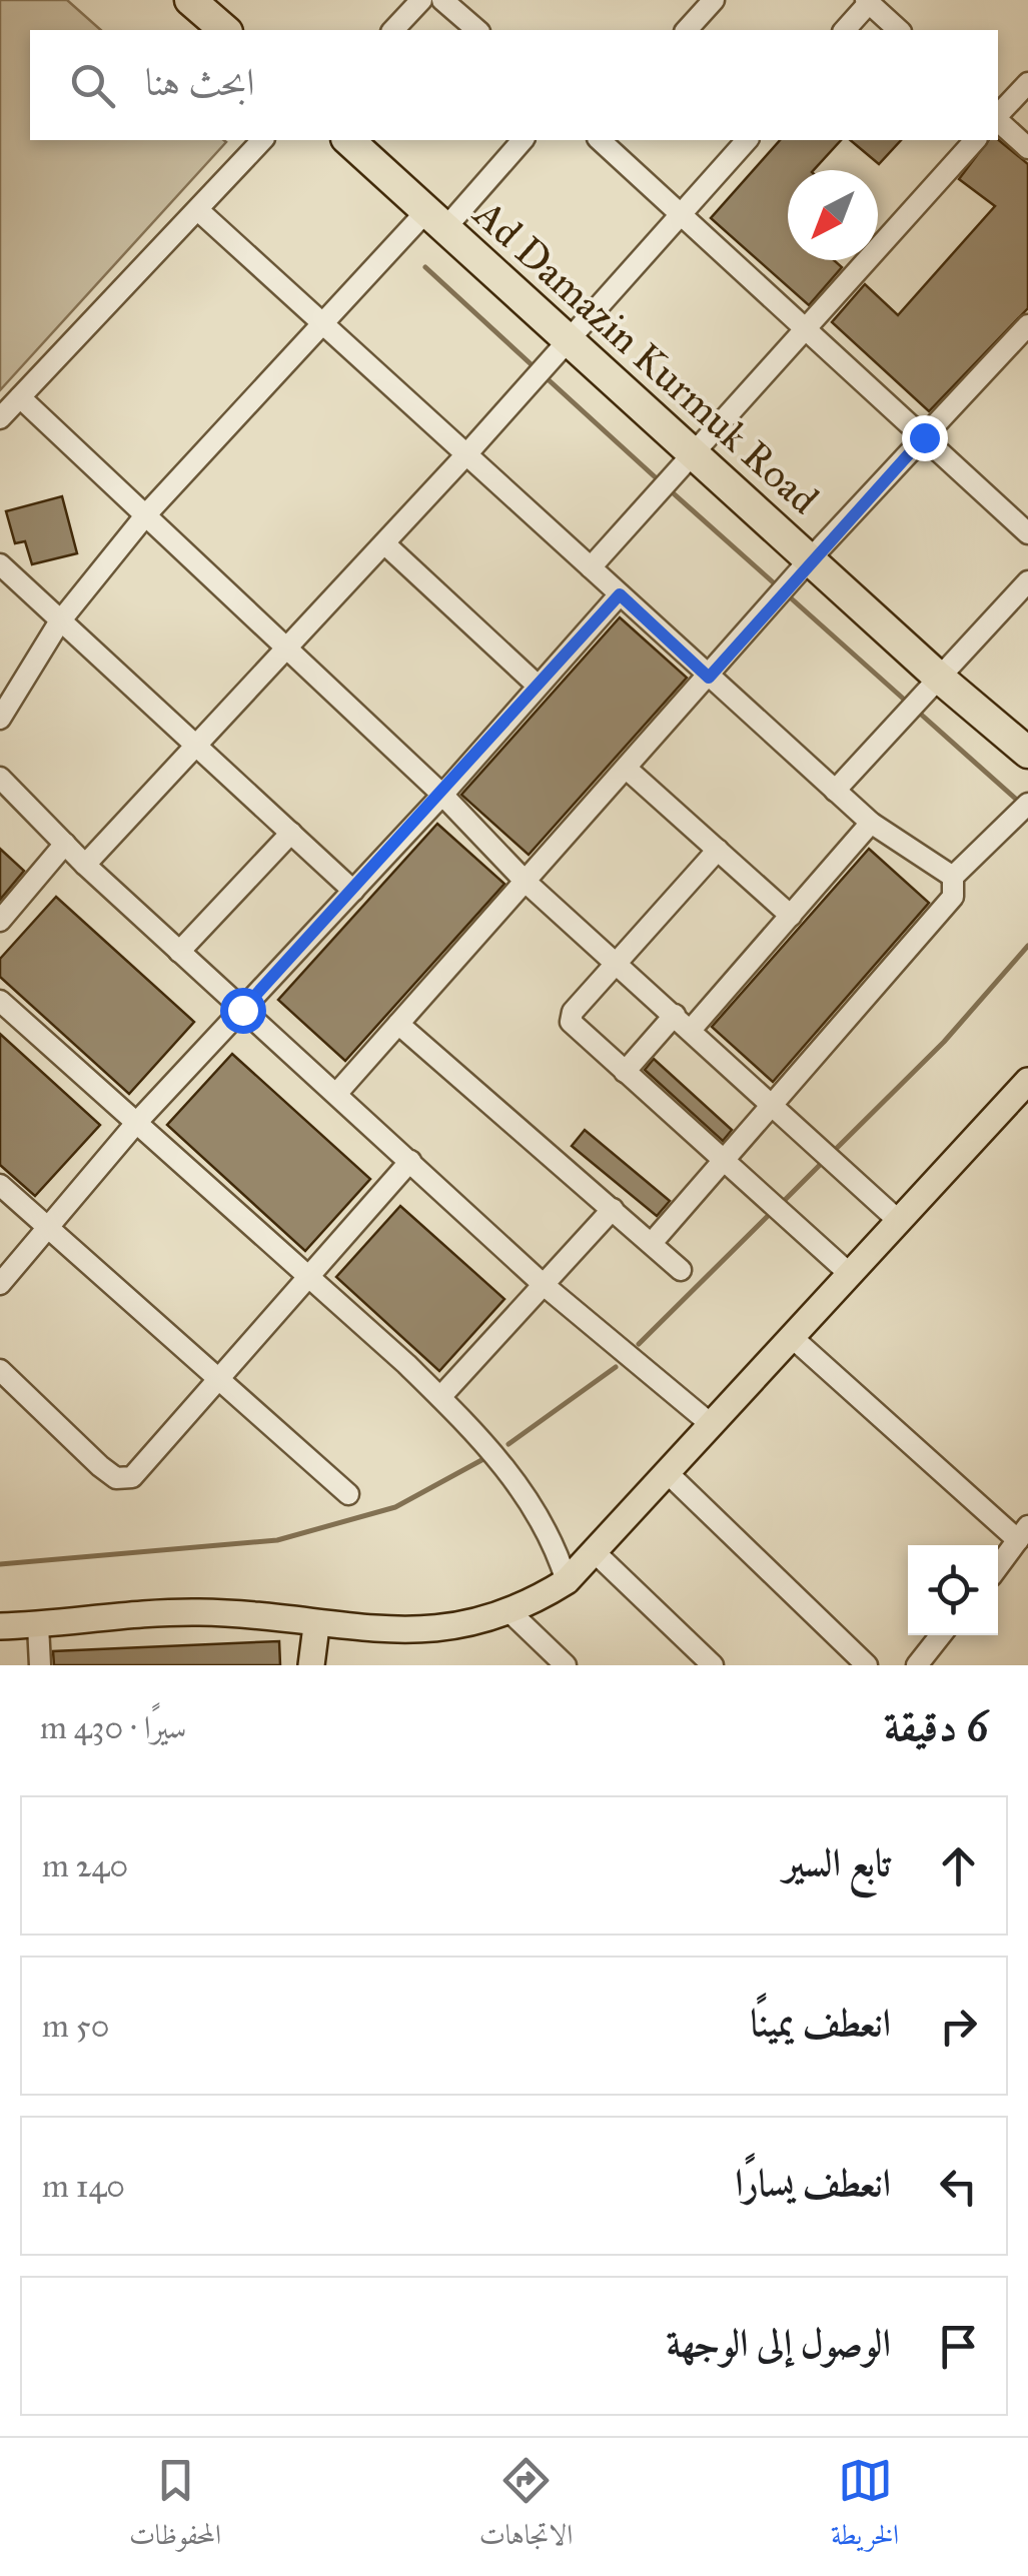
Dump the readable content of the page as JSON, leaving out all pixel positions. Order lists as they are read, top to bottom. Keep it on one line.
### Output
{"streets":{"highway":["Ad Damazin Kurmuk Road"]},"north":"bottom left","page":{"search":"ابحث هنا","heading":["6 دقيقة","سيرًا · 430 m"],"list":[["تابع السير","240 m"],["انعطف يمينًا","50 m"],["انعطف يسارًا","140 m"],"الوصول إلى الوجهة"],"nav":["الخريطة","الاتجاهات","المحفوظات"]}}
